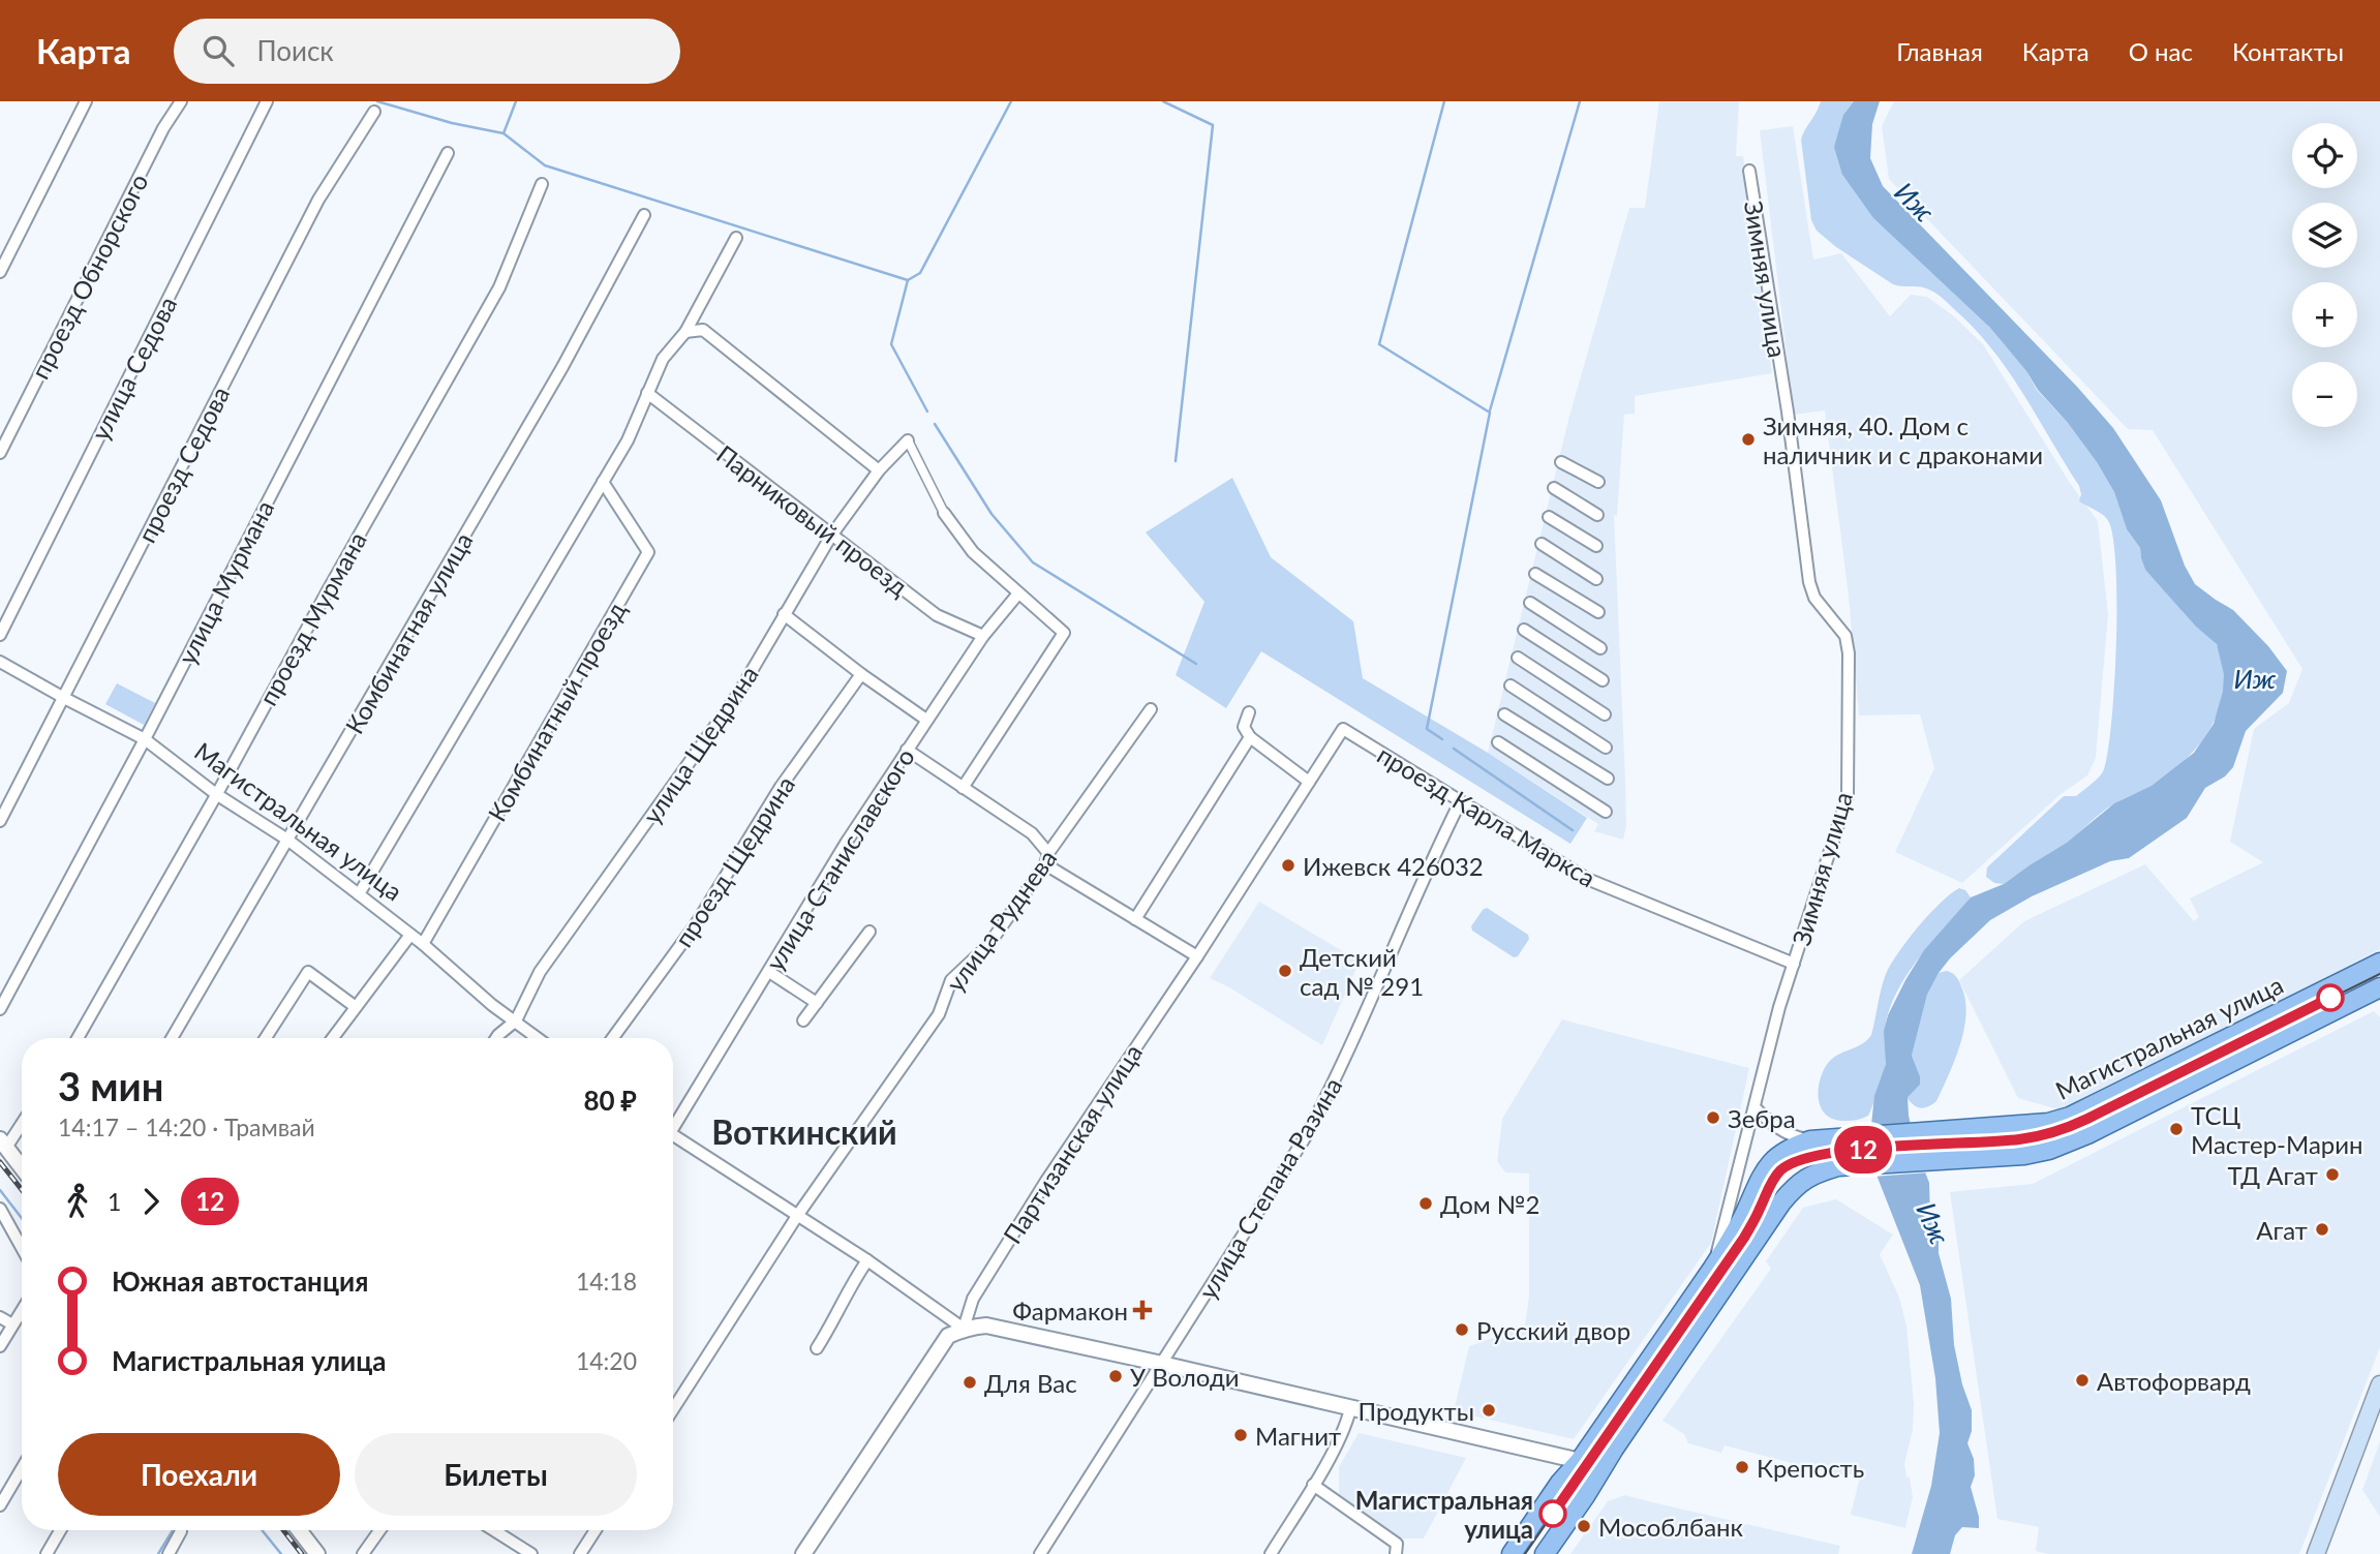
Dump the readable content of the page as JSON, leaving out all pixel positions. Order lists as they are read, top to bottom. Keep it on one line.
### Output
{"streets":{"main road":["Магистральная улица"],"street":["проезд Обнорского","Зимняя улица","улица Седова","проезд Седова","Парниковый проезд","улица Мурмана","проезд Мурмана","Комбинатная улица","Комбинатный проезд","улица Щедрина","проезд Карла Маркса","улица Станиславского","проезд Щедрина","улица Руднева","Партизанская улица","улица Степана Разина"]},"crossings":[["Зимняя улица","проезд Карла Маркса"],["Зимняя улица","Магистральная улица"],["проезд Седова","Магистральная улица"],["Парниковый проезд","улица Щедрина"],["Парниковый проезд","улица Станиславского"],["улица Мурмана","Магистральная улица"],["проезд Мурмана","Магистральная улица"],["Комбинатная улица","Магистральная улица"],["Комбинатный проезд","Магистральная улица"],["улица Щедрина","Магистральная улица"],["проезд Карла Маркса","Партизанская улица"],["проезд Карла Маркса","улица Степана Разина"]],"districts":["Воткинский"],"water":["Иж"],"places":{"other":["Зимняя, 40. Дом с наличник и с драконами","Ижевск 426032","Детский сад № 291","Зебра","ТСЦ Мастер-Марин","ТД Агат","Дом №2","Агат","Русский двор","У Володи","Автофорвард","Для Вас","Продукты","Магнит","Крепость","Магистральная улица","Мособлбанк"],"health":["Фармакон"]},"lines":["tram line 12"],"page":{"header":"Карта","search":"Поиск","nav":["Главная","Карта","О нас","Контакты"],"on_map":"12","map_buttons":["+","−"],"heading":["3 мин","14:17 – 14:20 · Трамвай","80 ₽"],"legs":["1","12"],"list":[{"name":"Южная автостанция","value":"14:18"},{"name":"Магистральная улица","value":"14:20"}],"buttons":["Поехали","Билеты"]}}
